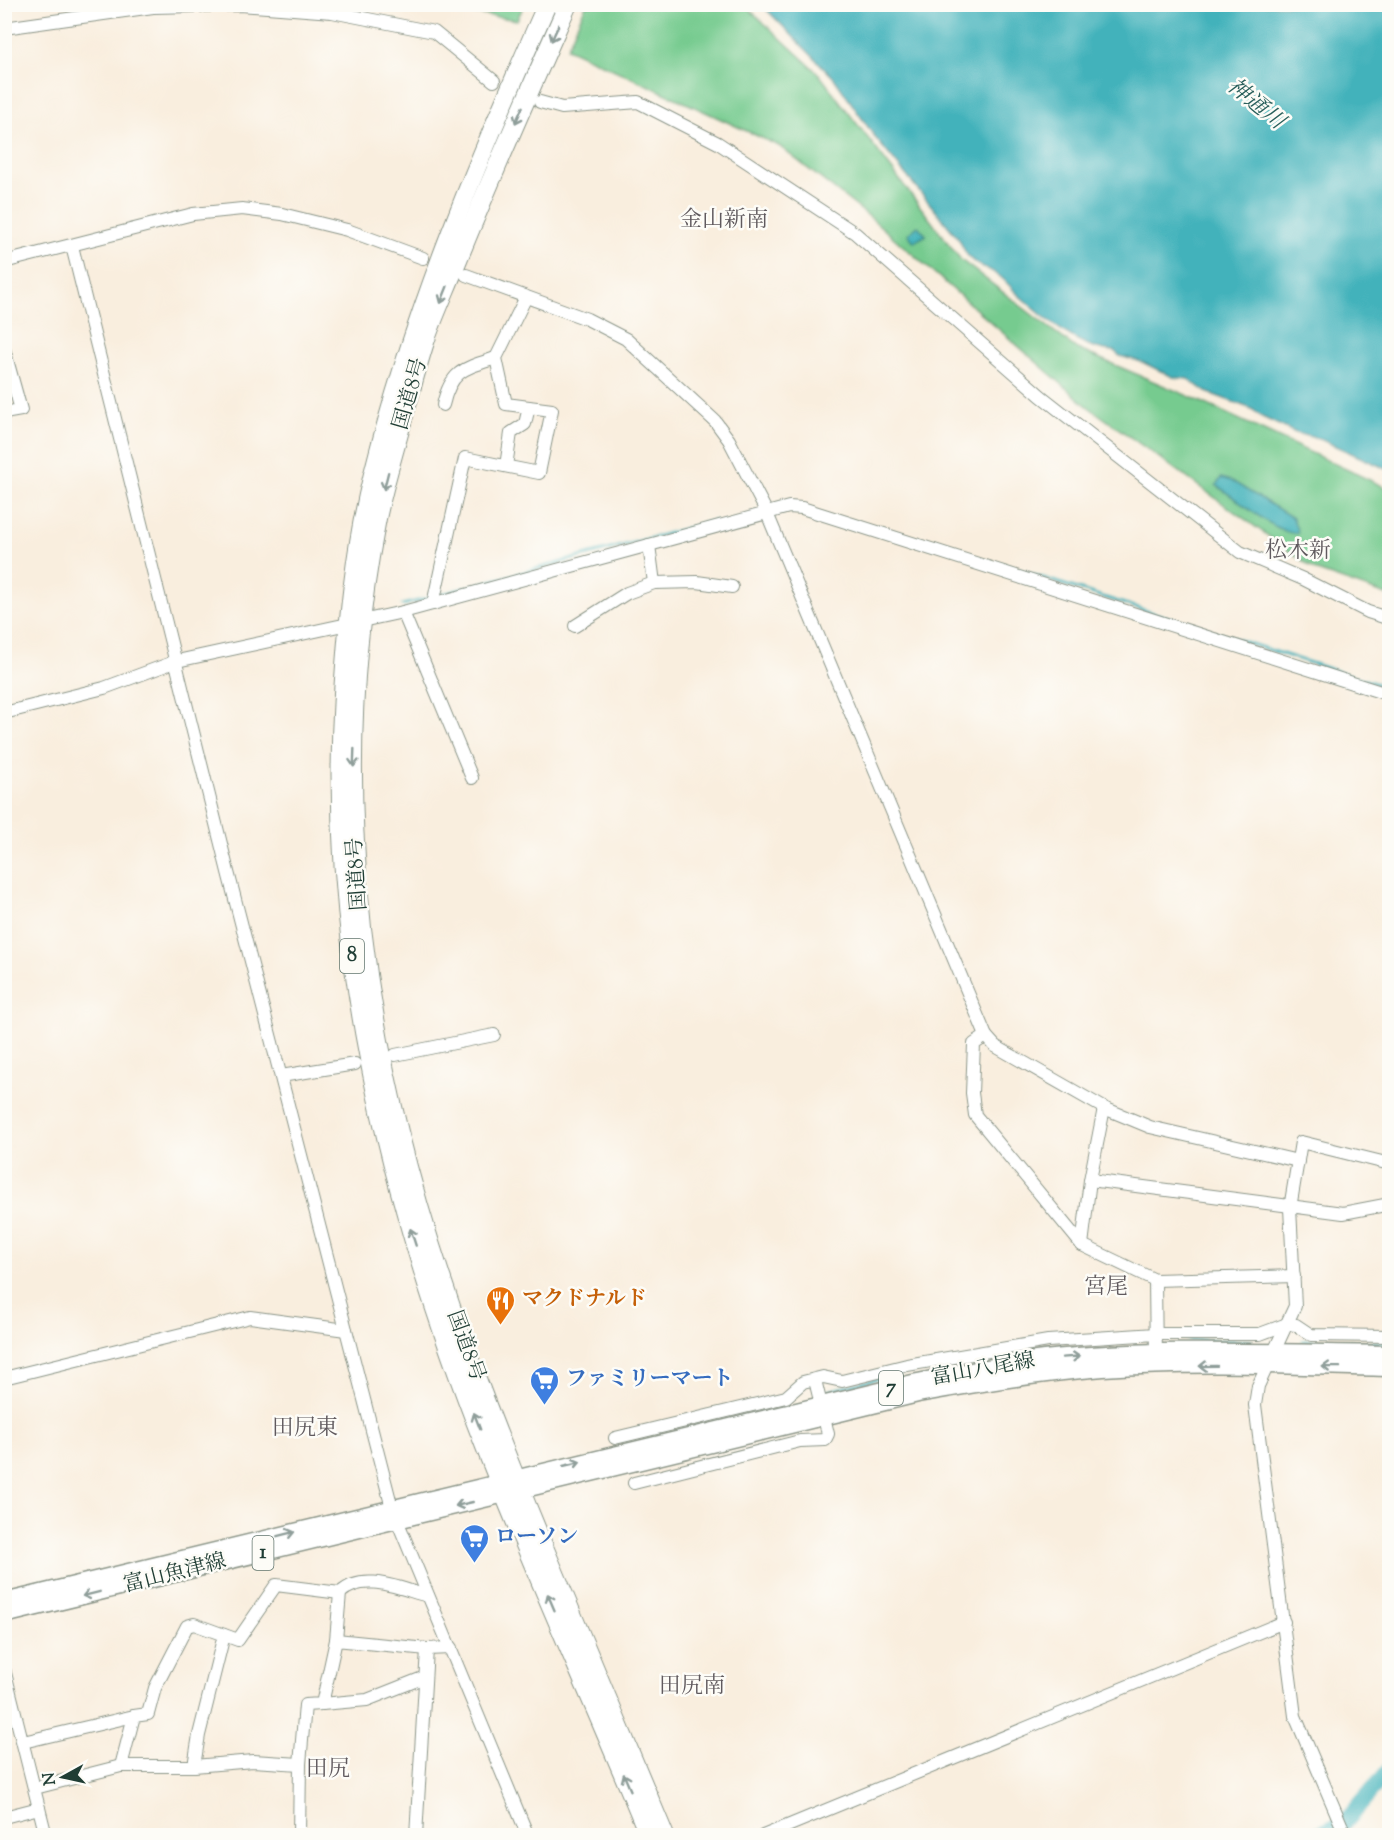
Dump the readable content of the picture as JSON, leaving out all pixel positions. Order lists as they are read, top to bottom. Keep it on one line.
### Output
{"streets":{"highway":["国道8号","8"],"main road":["富山八尾線","7","1","富山魚津線"]},"crossings":[["国道8号","富山八尾線"],["国道8号","富山魚津線"],["富山八尾線","富山魚津線"]],"districts":["金山新南","松木新","宮尾","田尻東","田尻南","田尻"],"water":["神通川"],"places":{"restaurant":["マクドナルド"],"supermarket":["ファミリーマート","ローソン"]},"north":"left"}
